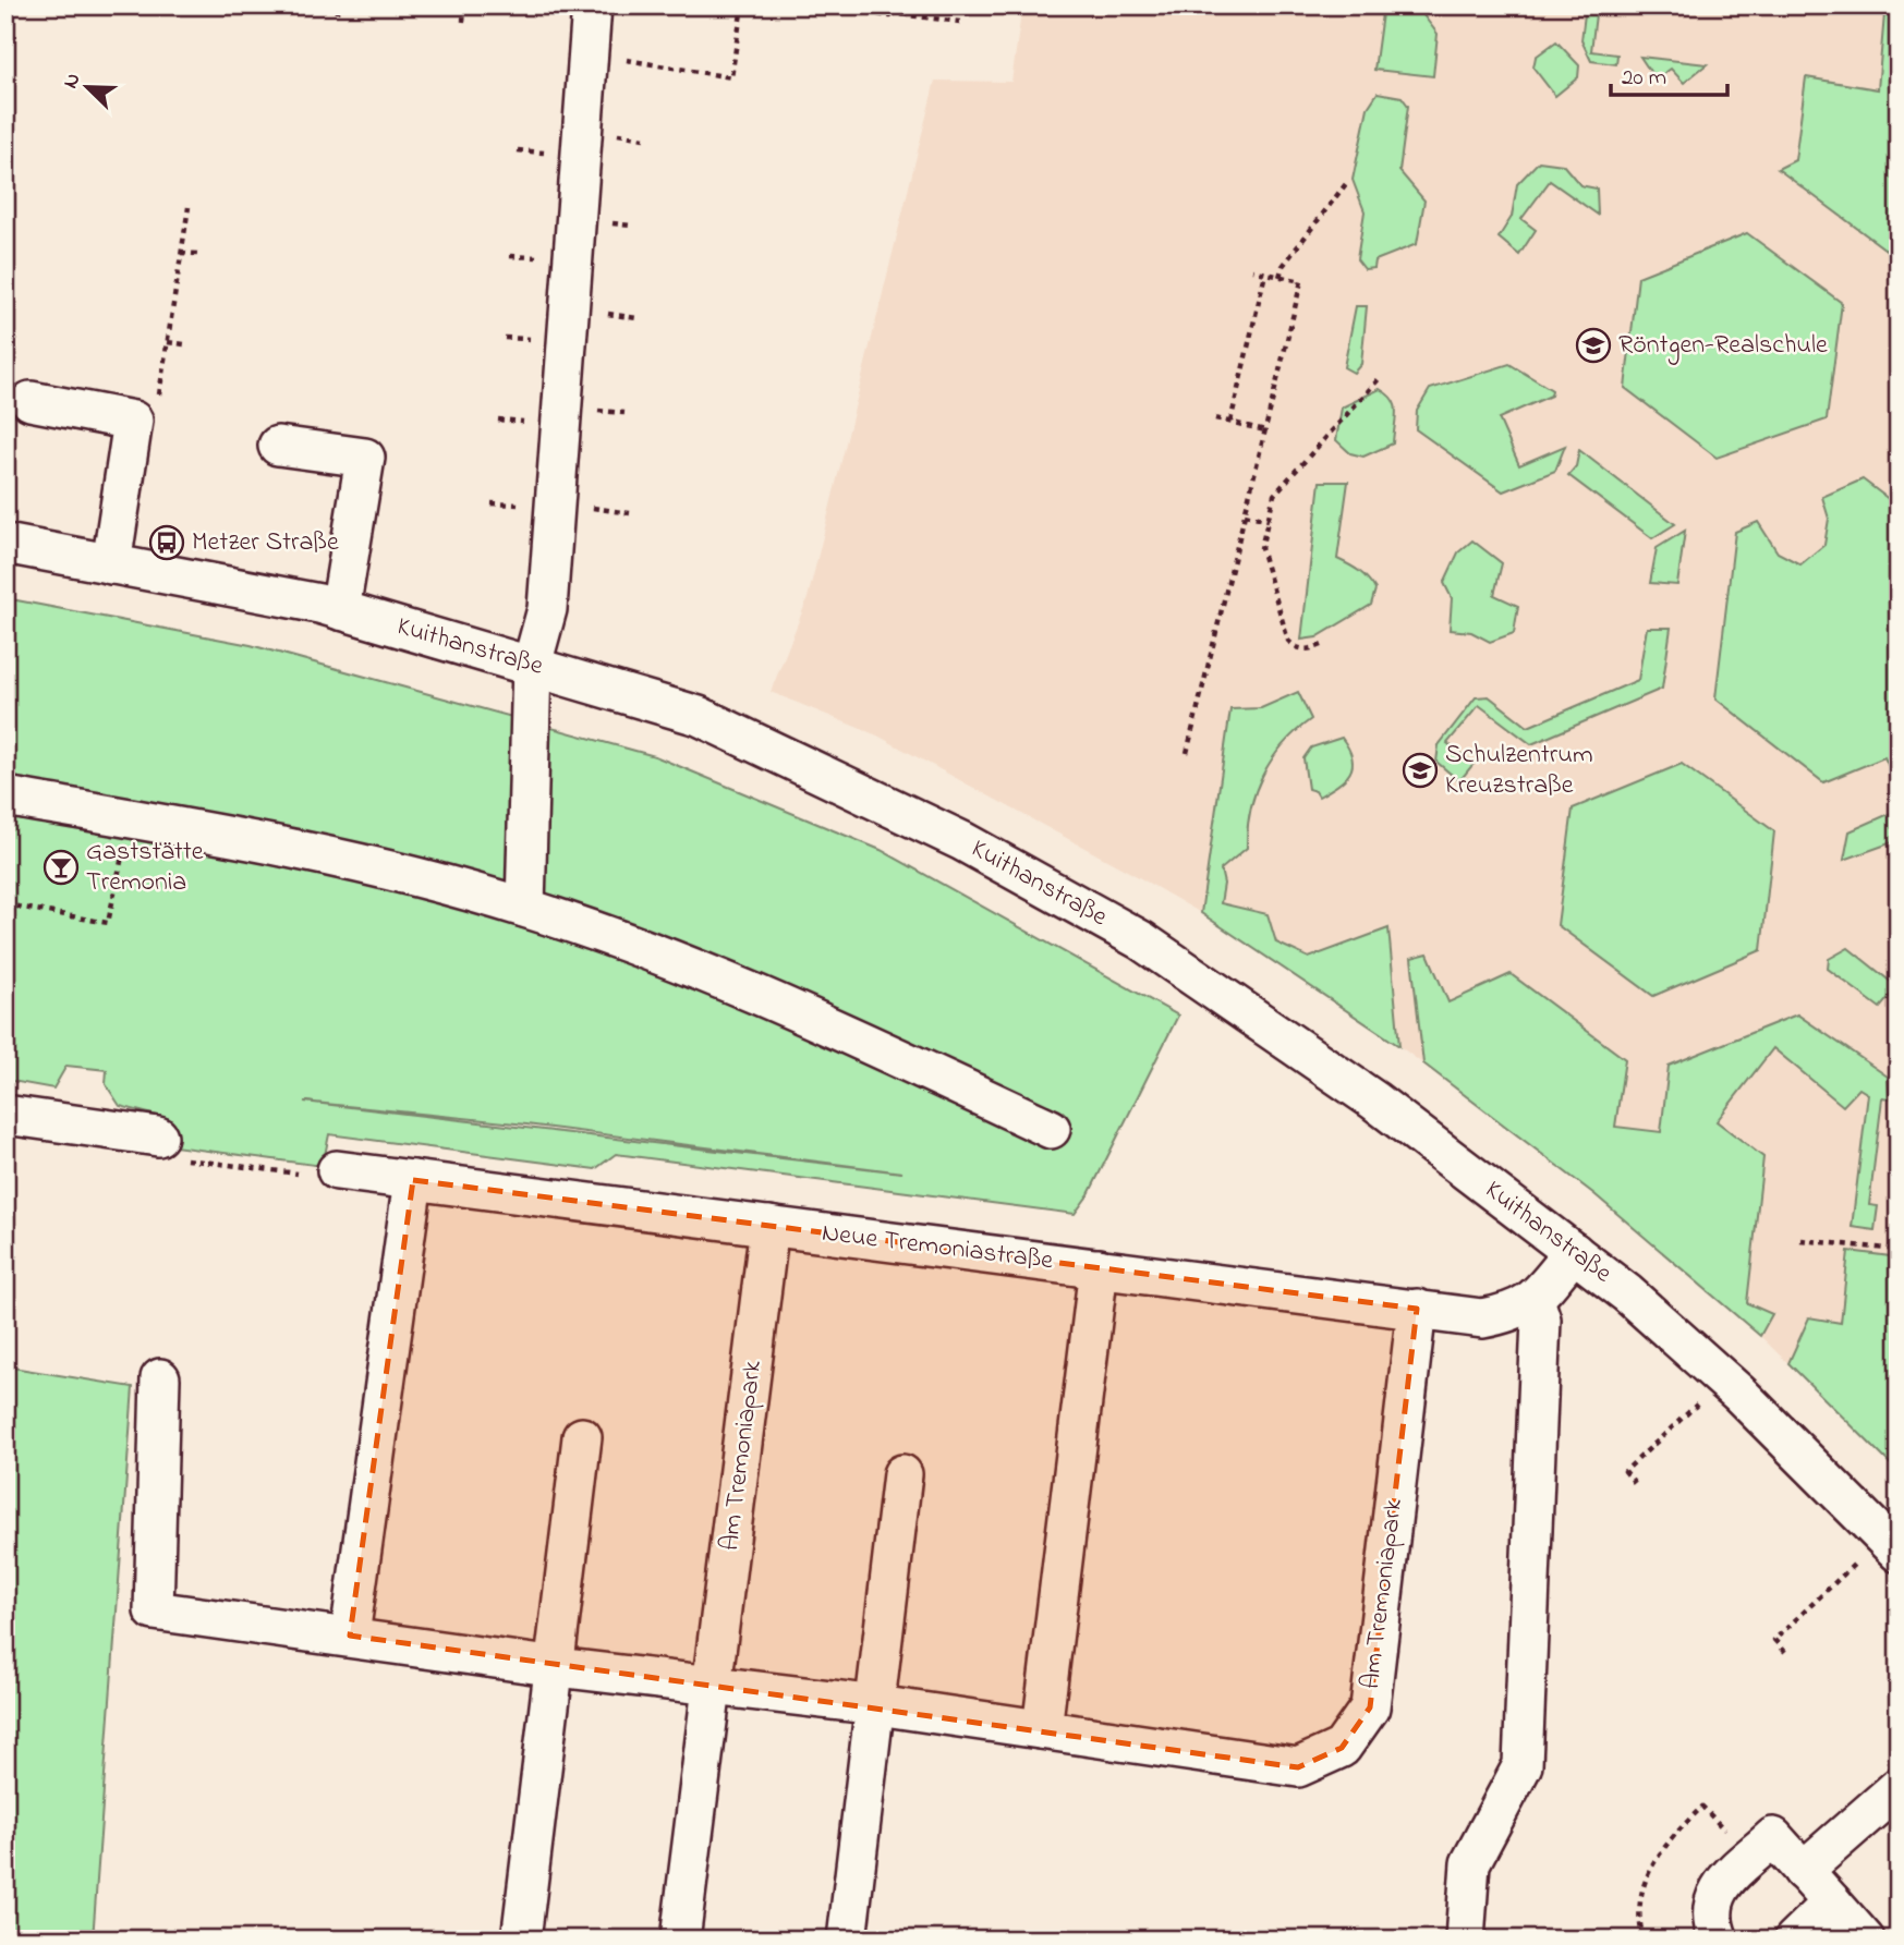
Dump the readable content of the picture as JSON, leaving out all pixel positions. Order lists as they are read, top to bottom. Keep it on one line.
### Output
{"streets":{"street":["Kuithanstraße","Neue Tremoniastraße","Am Tremoniapark"]},"crossings":[["Neue Tremoniastraße","Am Tremoniapark"]],"places":{"school or university":["Röntgen-Realschule","Schulzentrum Kreuzstraße"],"bus stop":["Metzer Straße"],"bar":["Gaststätte Tremonia"]},"scale_bar":"20 m","north":"top left"}
